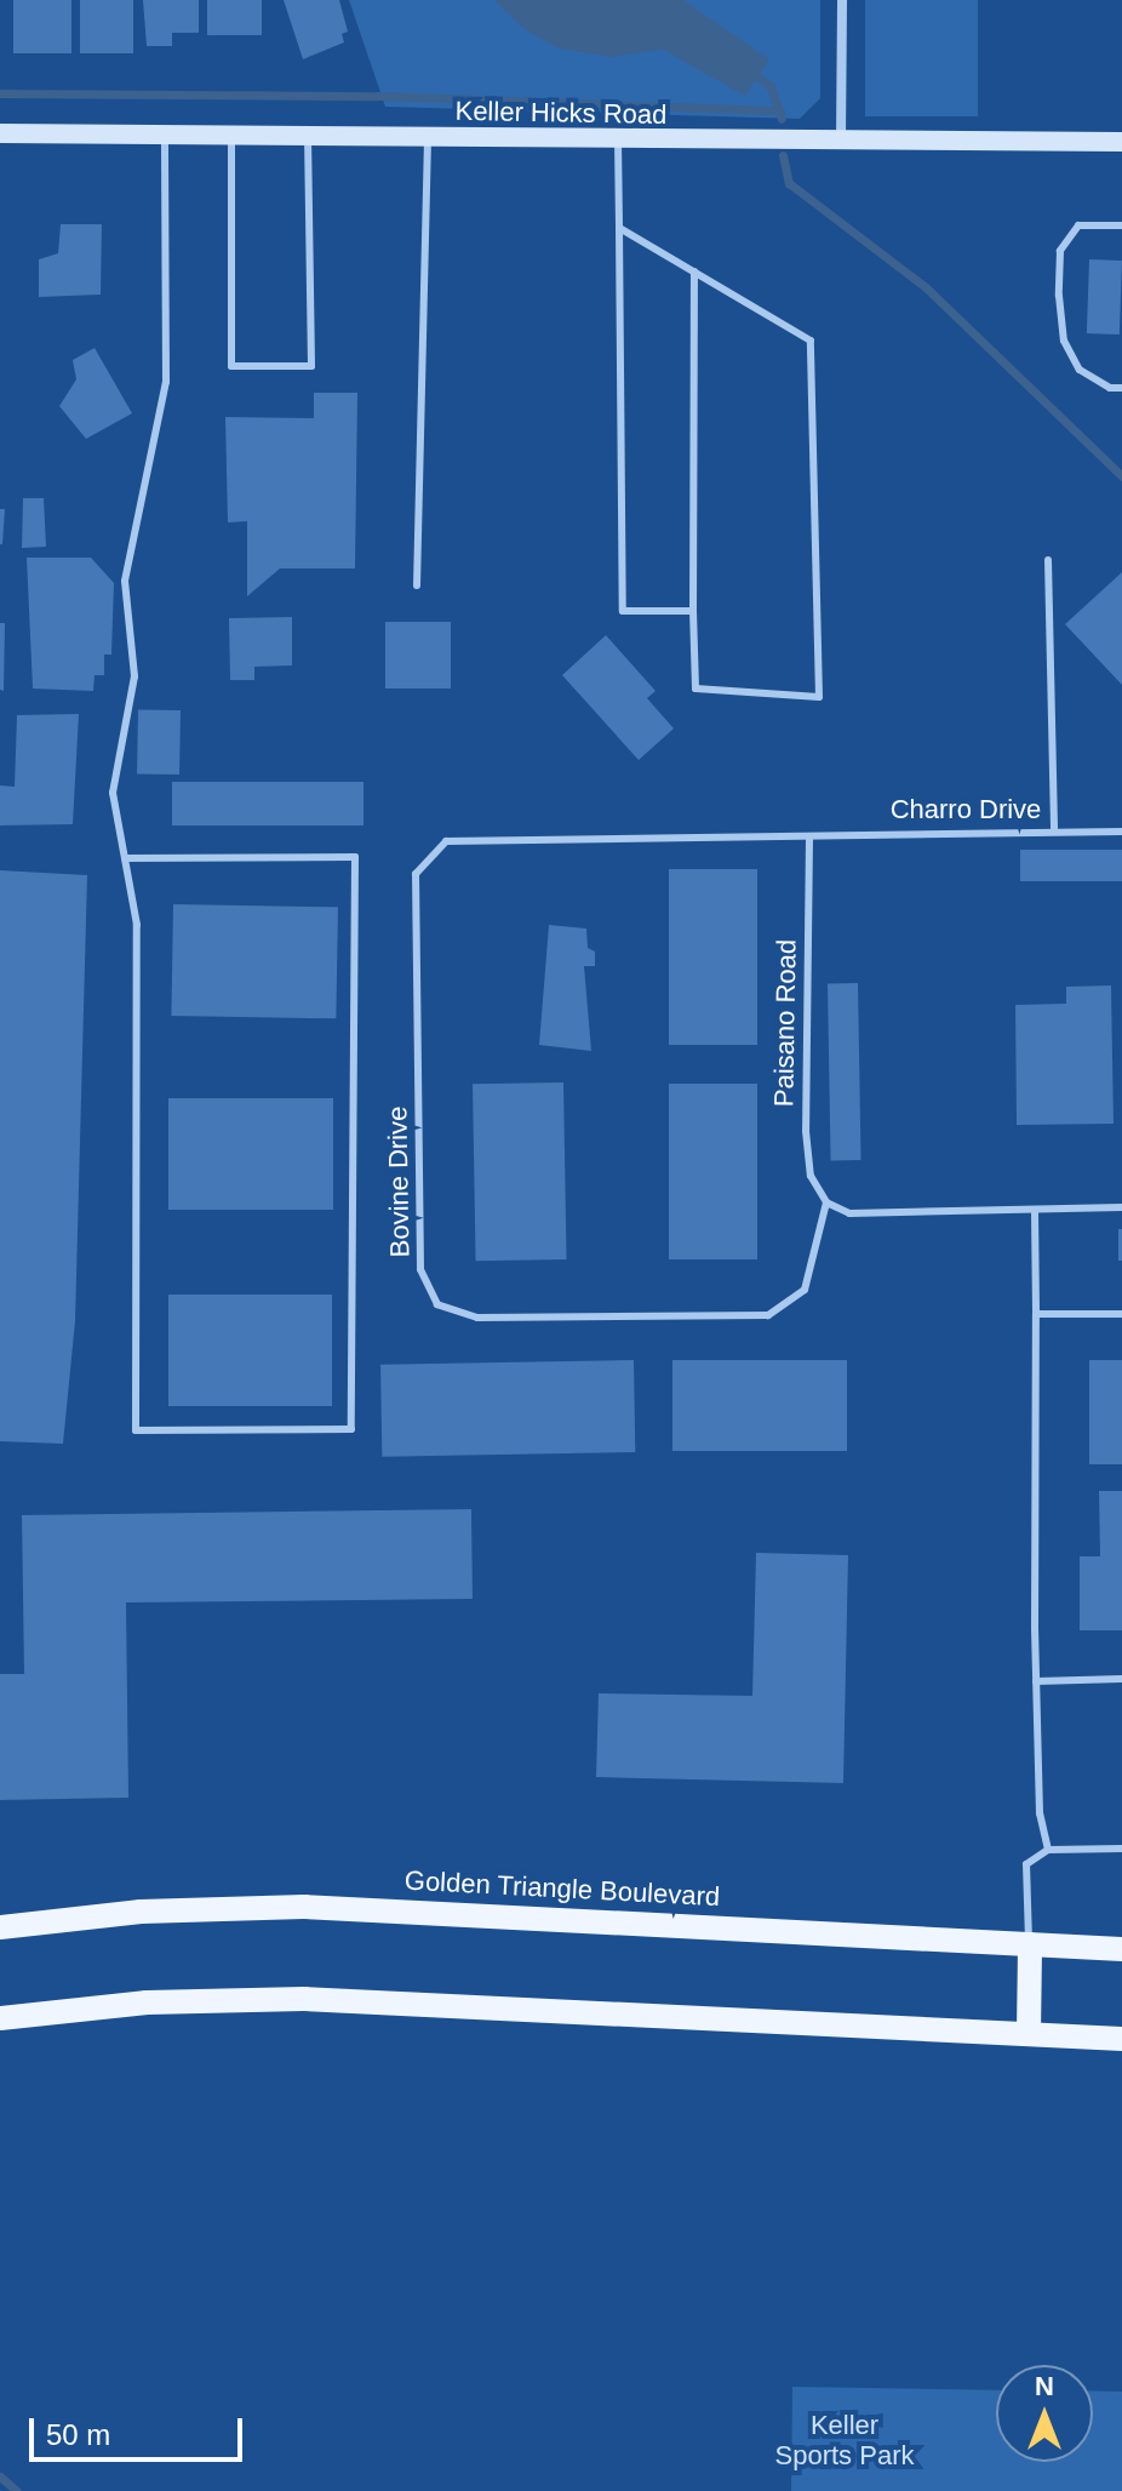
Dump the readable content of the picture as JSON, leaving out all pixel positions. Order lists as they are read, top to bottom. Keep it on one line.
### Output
{"streets":{"main road":["Golden Triangle Boulevard"],"street":["Keller Hicks Road"],"lane":["Charro Drive","Paisano Road","Bovine Drive"]},"crossings":[["Charro Drive","Paisano Road"],["Charro Drive","Bovine Drive"],["Paisano Road","Bovine Drive"]],"parks":["Keller Sports Park"],"scale_bar":"50 m","north":"top"}
